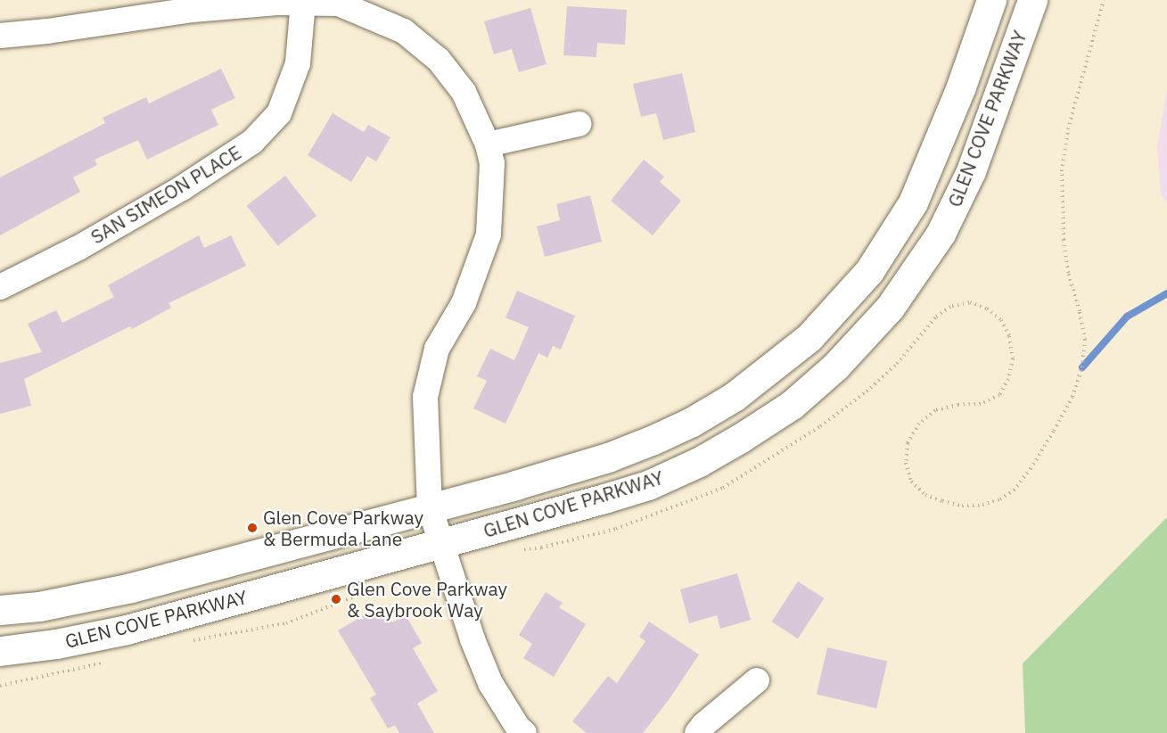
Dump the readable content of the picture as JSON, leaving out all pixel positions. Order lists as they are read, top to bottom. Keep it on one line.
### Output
{"streets":{"main road":["GLEN COVE PARKWAY"],"street":["SAN SIMEON PLACE"]},"places":["Glen Cove Parkway & Bermuda Lane","Glen Cove Parkway & Saybrook Way"]}
